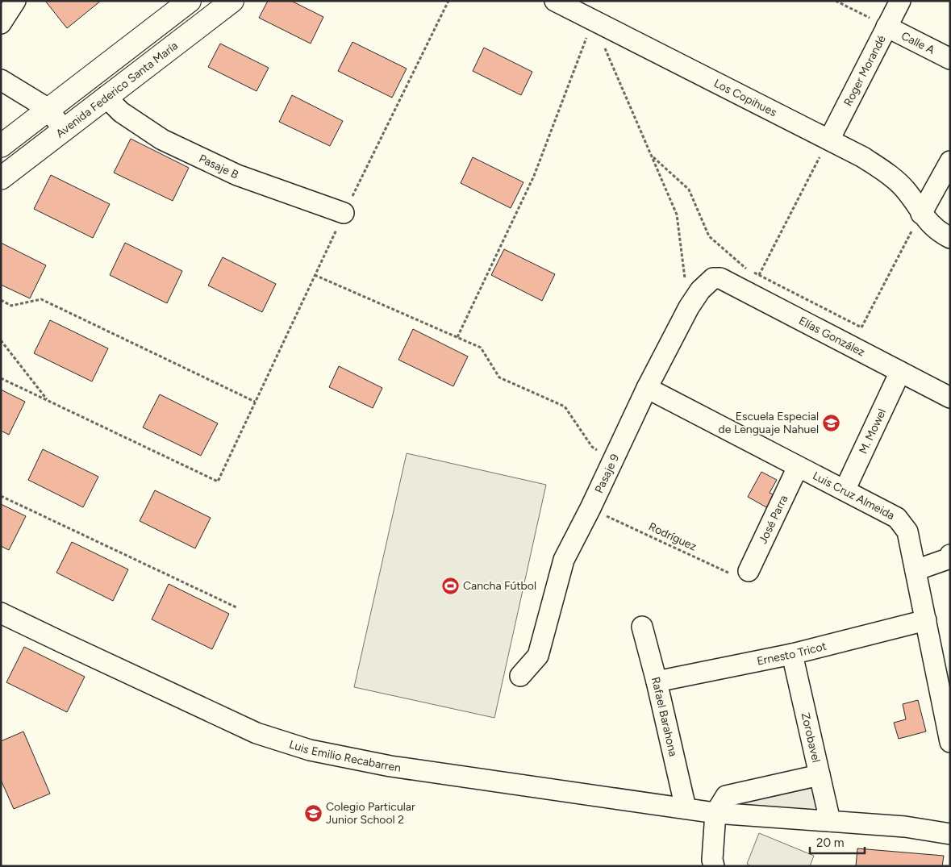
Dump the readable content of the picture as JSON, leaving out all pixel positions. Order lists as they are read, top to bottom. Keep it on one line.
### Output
{"streets":{"main road":["Avenida Federico Santa María"],"street":["Calle A","Roger Morandé","Los Copihues","Pasaje B","Elías González","M. Mowel","Pasaje 9","Luis Cruz Almeida","José Parra","Ernesto Tricot","Rafael Barahona","Zorobavel","Luis Emilio Recabarren"],"path":["Rodríguez"]},"crossings":[["Calle A","Roger Morandé"],["Roger Morandé","Los Copihues"],["Avenida Federico Santa María","Pasaje B"],["Elías González","M. Mowel"],["Elías González","Pasaje 9"],["M. Mowel","Luis Cruz Almeida"],["Pasaje 9","Luis Cruz Almeida"],["Pasaje 9","Rodríguez"],["Luis Cruz Almeida","José Parra"],["Luis Cruz Almeida","Ernesto Tricot"],["José Parra","Rodríguez"],["Ernesto Tricot","Rafael Barahona"],["Ernesto Tricot","Zorobavel"],["Rafael Barahona","Luis Emilio Recabarren"],["Zorobavel","Luis Emilio Recabarren"]],"places":{"school or university":["Escuela Especial de Lenguaje Nahuel","Colegio Particular Junior School 2"],"sports":["Cancha Fútbol"]},"scale_bar":"20 m"}
